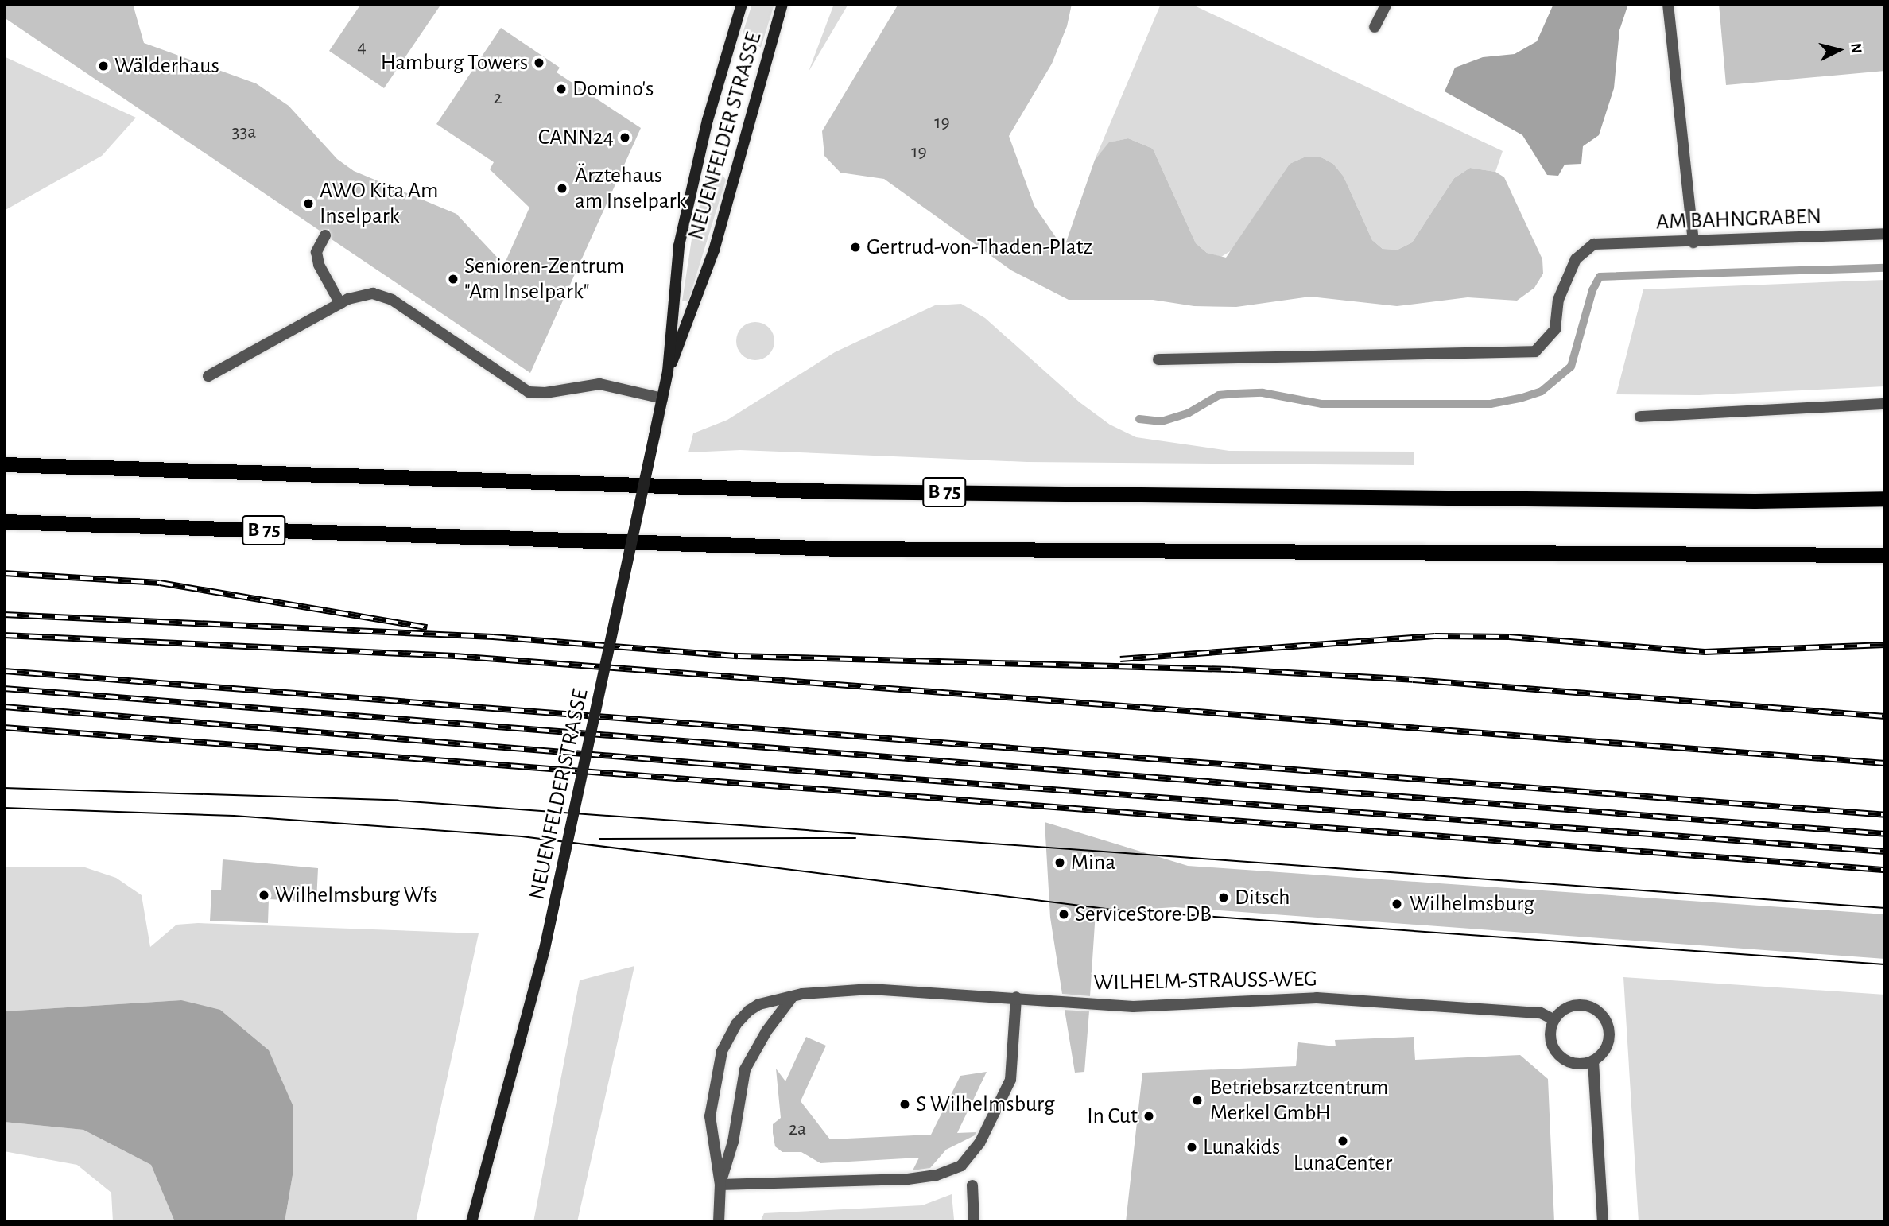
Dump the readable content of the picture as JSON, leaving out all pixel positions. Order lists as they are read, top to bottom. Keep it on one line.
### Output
{"streets":{"highway":["B 75"],"main road":["NEUENFELDER STRASSE"],"street":["AM BAHNGRABEN","WILHELM-STRAUSS-WEG"]},"places":["Hamburg Towers","Wälderhaus","Domino's","CANN24","Ärztehaus am Inselpark","AWO Kita Am Inselpark","Gertrud-von-Thaden-Platz","Senioren-Zentrum \"Am Inselpark\"","Mina","Wilhelmsburg Wfs","Ditsch","Wilhelmsburg","ServiceStore DB","Betriebsarztcentrum Merkel GmbH","S Wilhelmsburg","In Cut","LunaCenter","Lunakids"],"house_numbers":["4","2","19","33a","19","2a"],"north":"right"}
